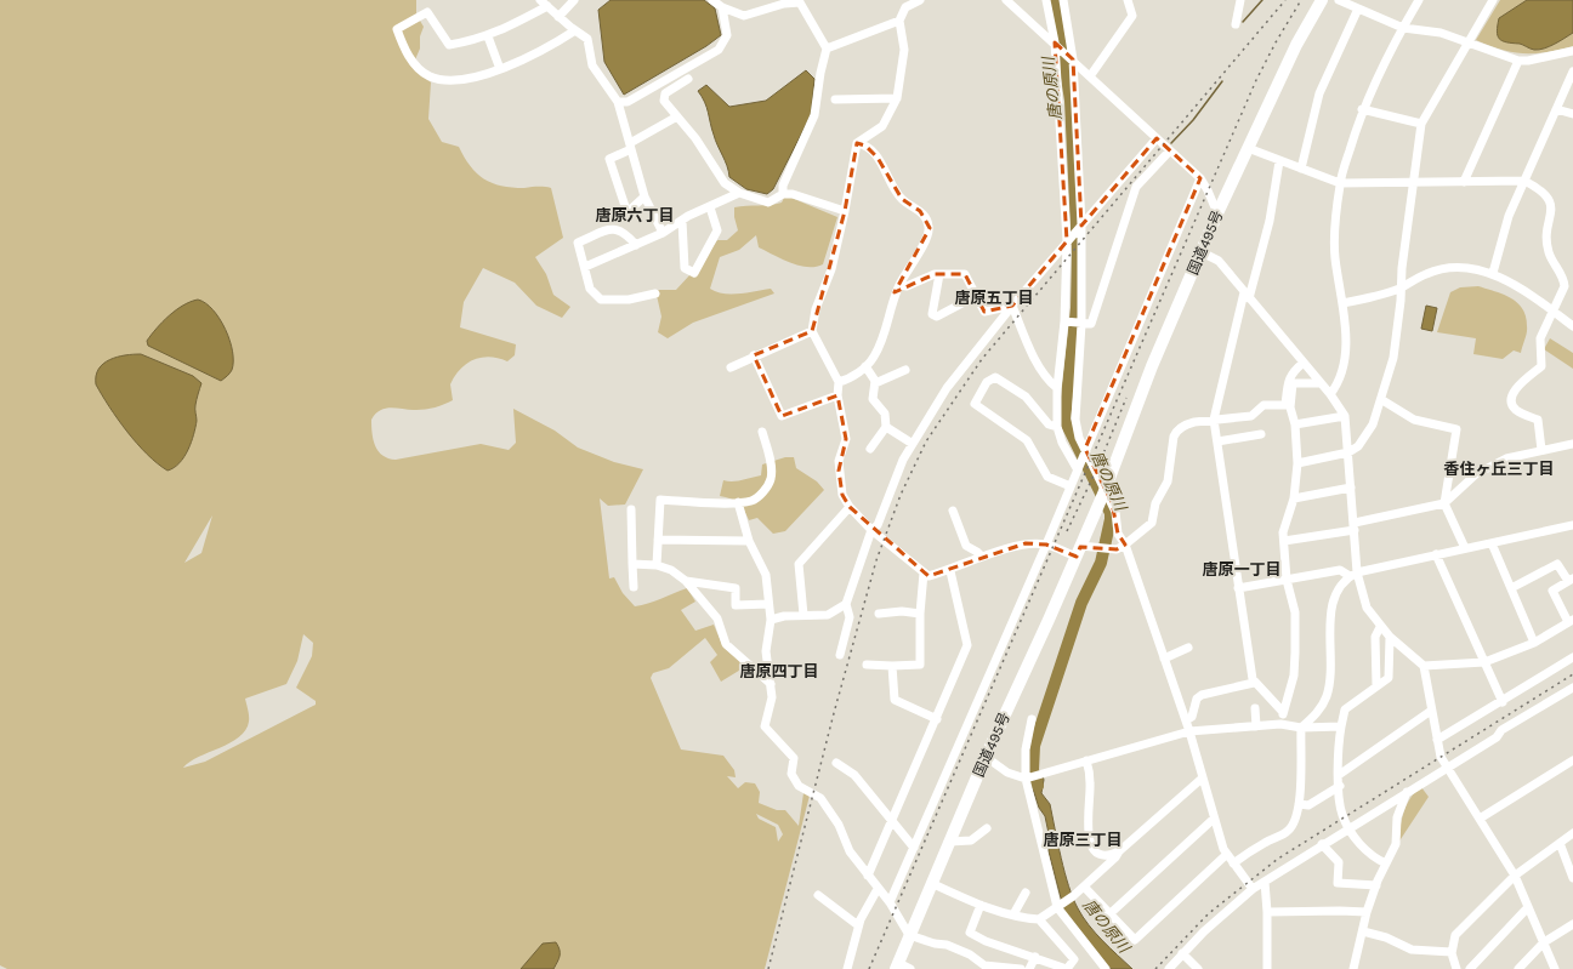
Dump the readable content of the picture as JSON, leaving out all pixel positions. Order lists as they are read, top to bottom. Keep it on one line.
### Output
{"streets":{"highway":["国道495号"]},"districts":["唐原六丁目","唐原五丁目","香住ヶ丘三丁目","唐原一丁目","唐原四丁目","唐原三丁目"],"water":["唐の原川"]}
